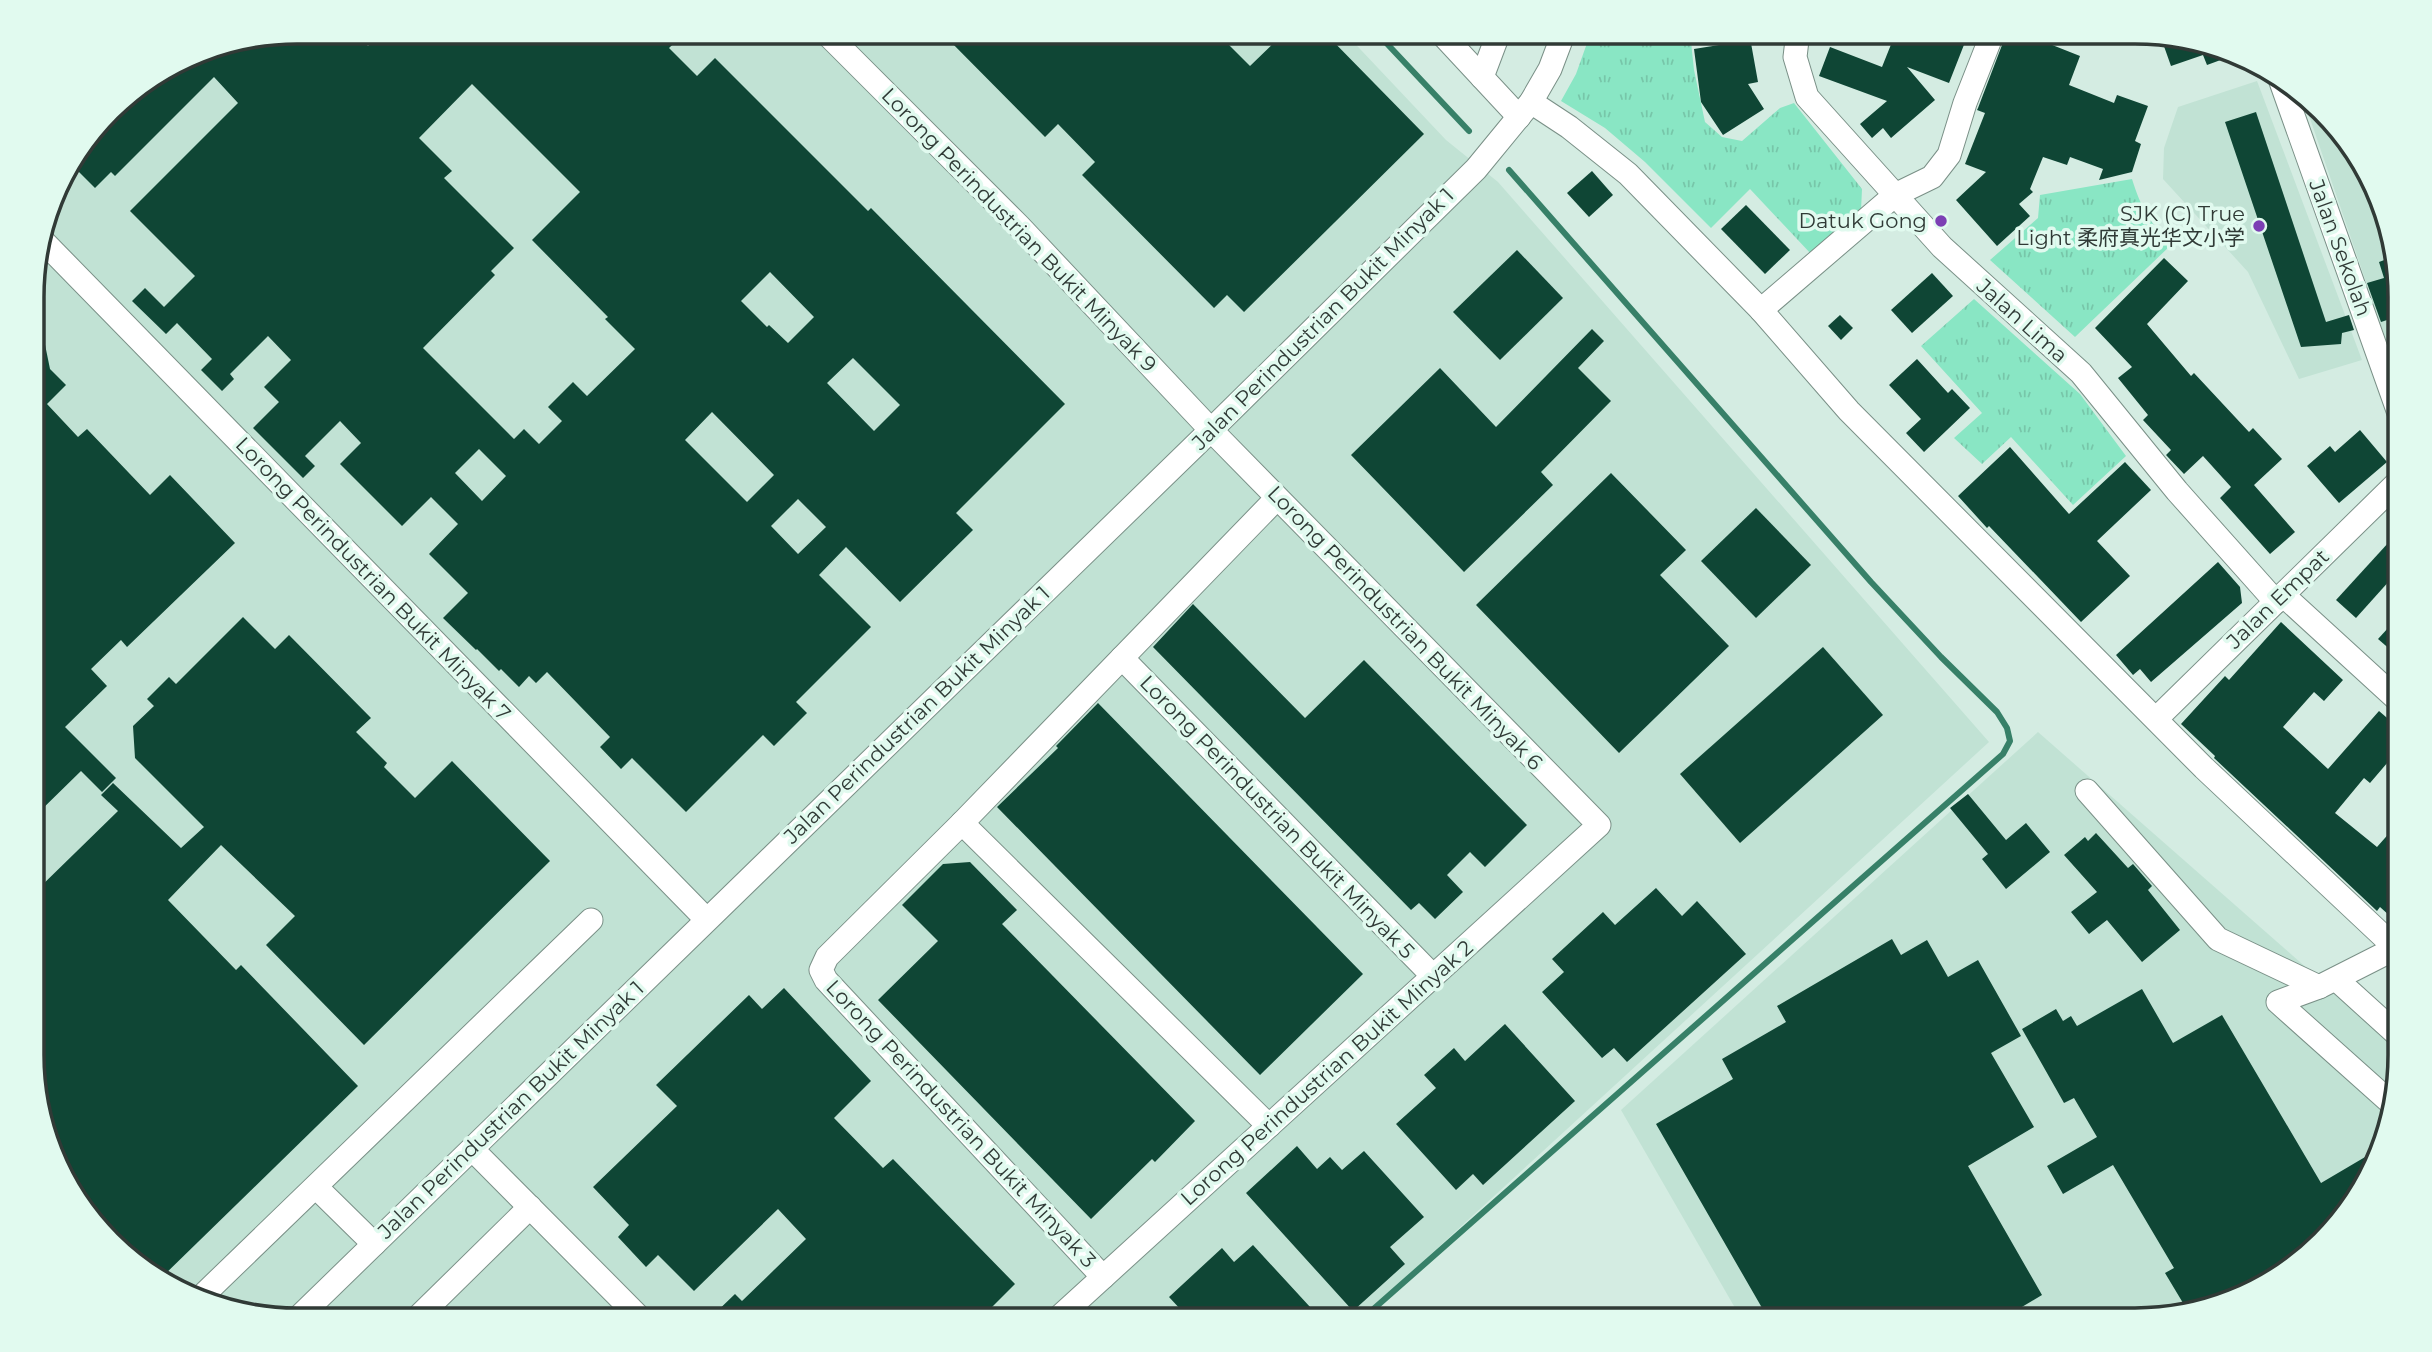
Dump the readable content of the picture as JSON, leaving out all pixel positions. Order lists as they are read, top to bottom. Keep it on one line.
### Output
{"streets":{"street":["Lorong Perindustrian Bukit Minyak 9","Jalan Sekolah","Jalan Perindustrian Bukit Minyak 1","Jalan Lima","Lorong Perindustrian Bukit Minyak 7","Jalan Empat","Lorong Perindustrian Bukit Minyak 6","Lorong Perindustrian Bukit Minyak 5","Lorong Perindustrian Bukit Minyak 2","Lorong Perindustrian Bukit Minyak 3"]},"crossings":[["Lorong Perindustrian Bukit Minyak 9","Jalan Perindustrian Bukit Minyak 1"],["Lorong Perindustrian Bukit Minyak 9","Lorong Perindustrian Bukit Minyak 6"],["Jalan Perindustrian Bukit Minyak 1","Lorong Perindustrian Bukit Minyak 7"],["Jalan Perindustrian Bukit Minyak 1","Lorong Perindustrian Bukit Minyak 6"],["Jalan Lima","Jalan Empat"],["Lorong Perindustrian Bukit Minyak 6","Lorong Perindustrian Bukit Minyak 2"],["Lorong Perindustrian Bukit Minyak 5","Lorong Perindustrian Bukit Minyak 2"],["Lorong Perindustrian Bukit Minyak 2","Lorong Perindustrian Bukit Minyak 3"]],"places":["Datuk Gong","SJK (C) True Light 柔府真光华文小学"]}
